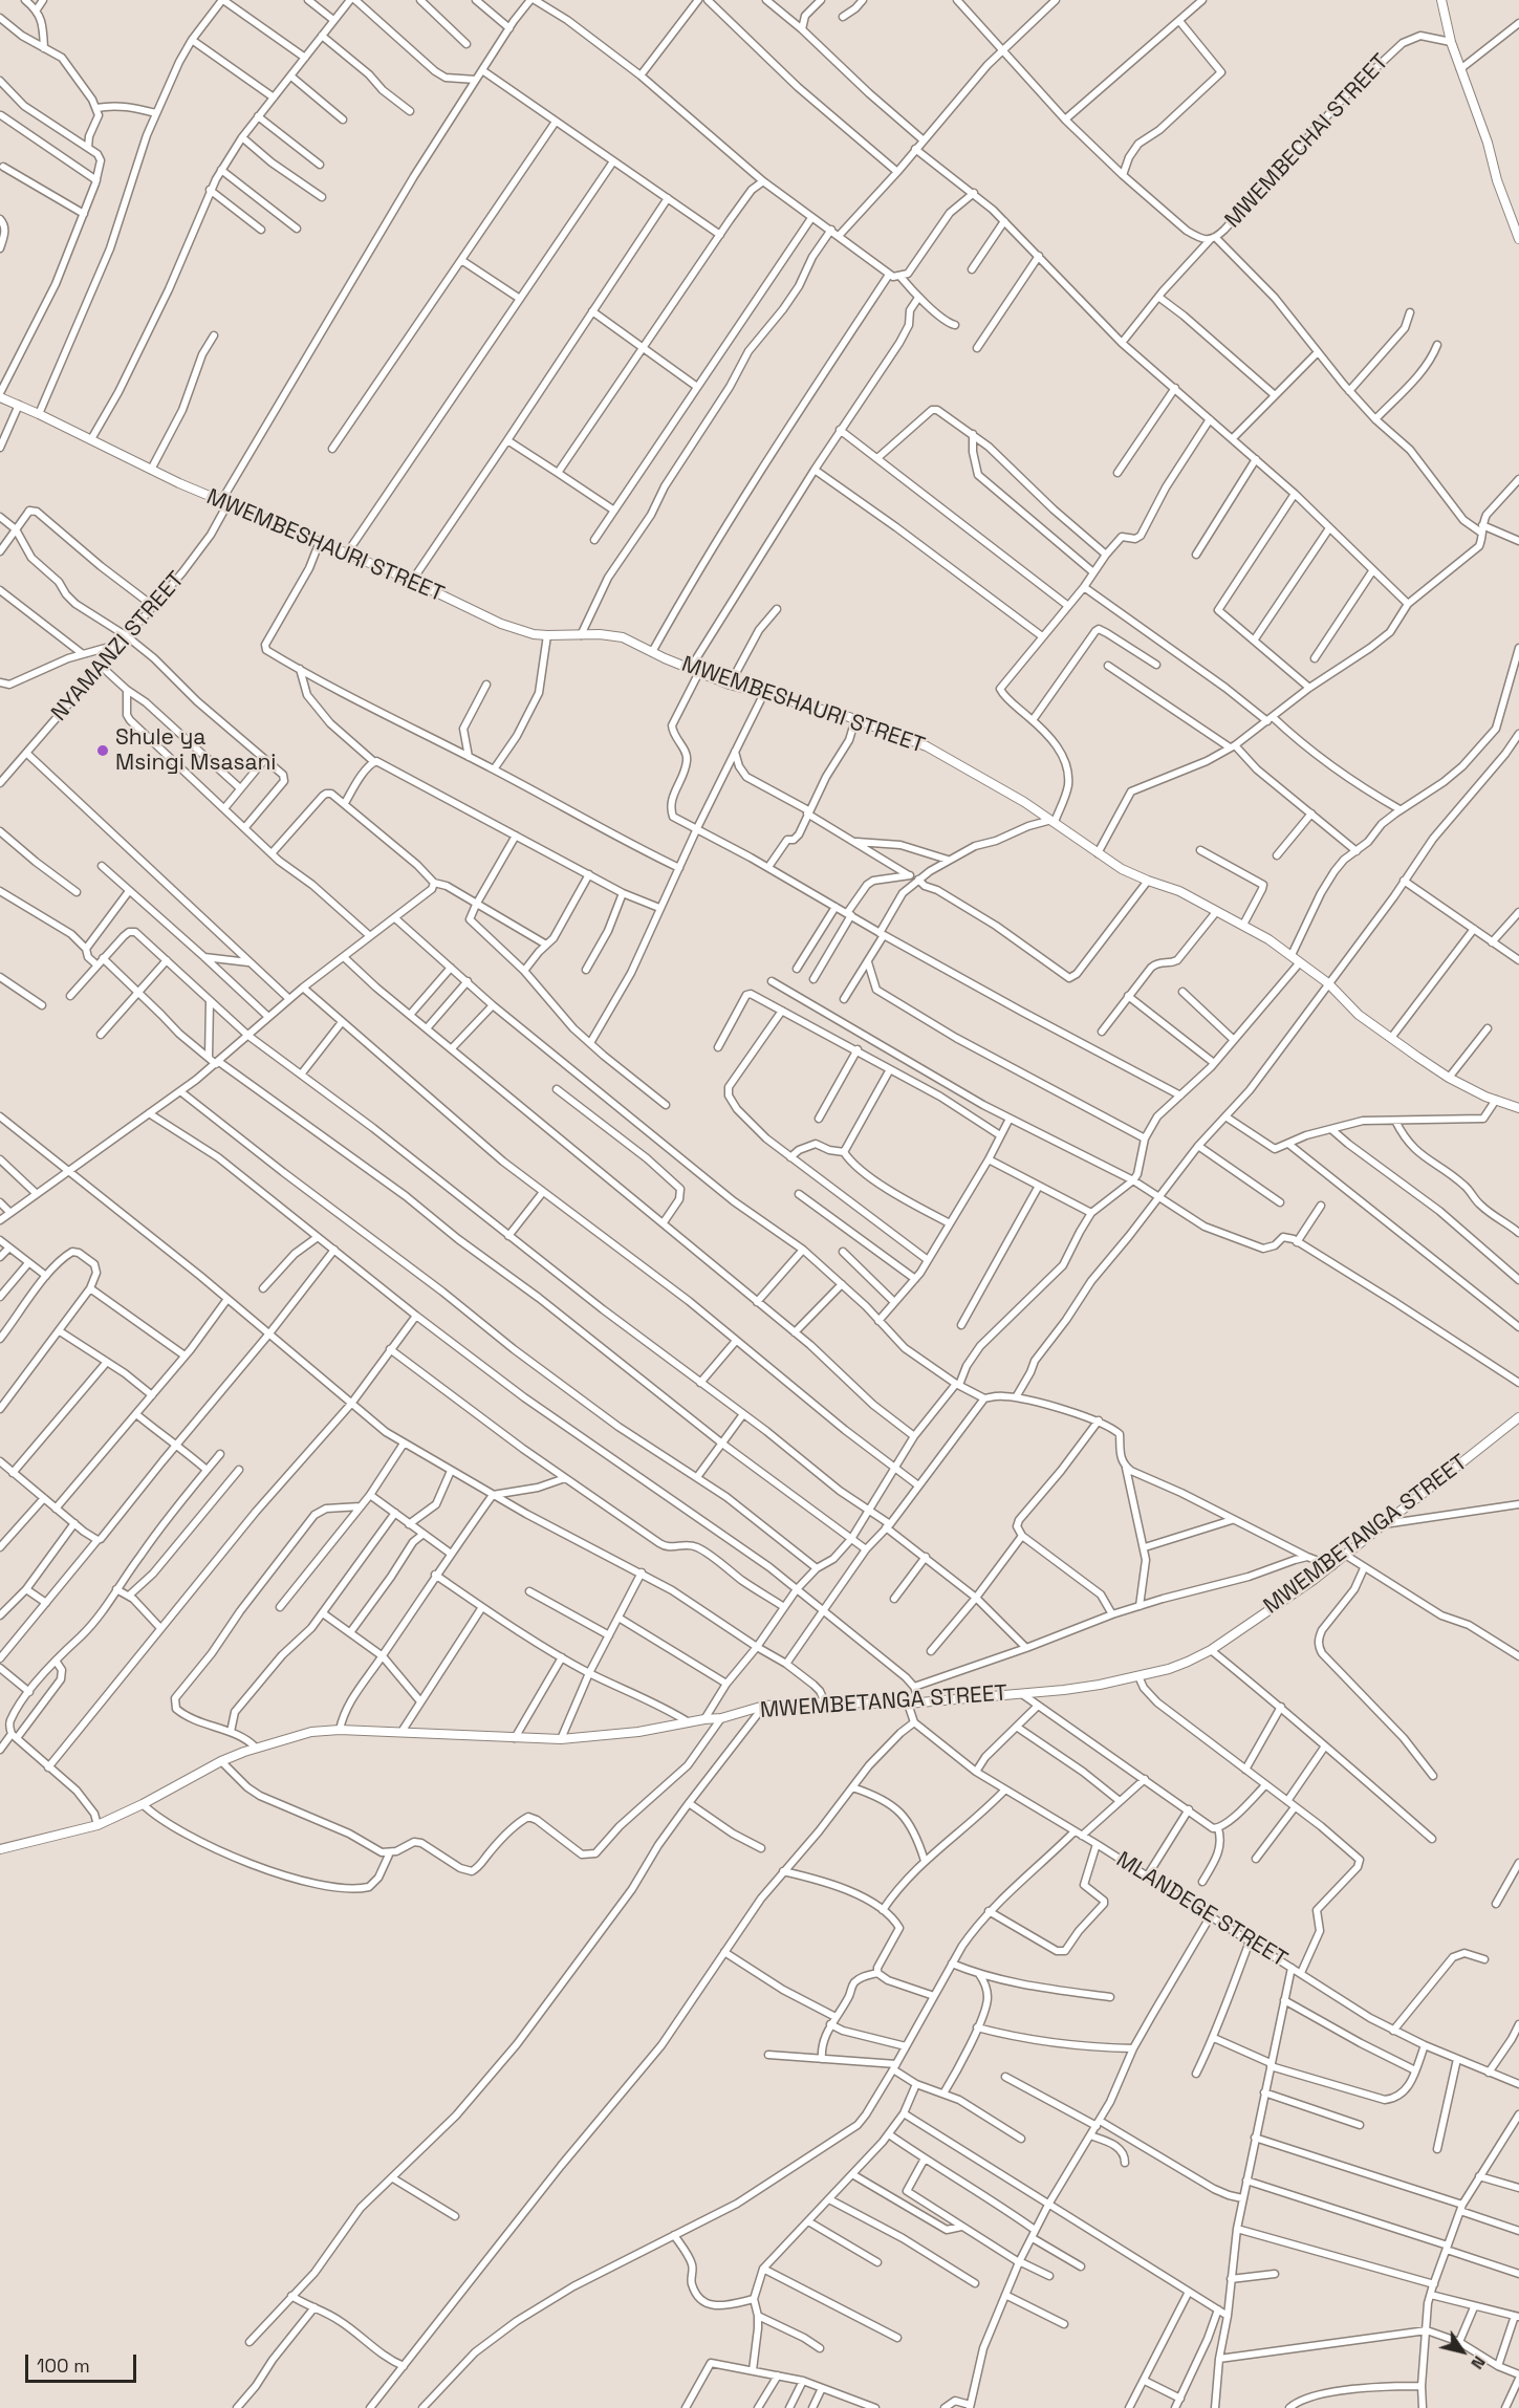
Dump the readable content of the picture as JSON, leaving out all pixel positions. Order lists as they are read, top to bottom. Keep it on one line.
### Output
{"streets":{"street":["MWEMBECHAI STREET","MWEMBESHAURI STREET","NYAMANZI STREET","MWEMBETANGA STREET","MLANDEGE STREET"]},"crossings":[["MWEMBESHAURI STREET","NYAMANZI STREET"]],"places":["Shule ya Msingi Msasani"],"scale_bar":"100 m","north":"bottom right"}
